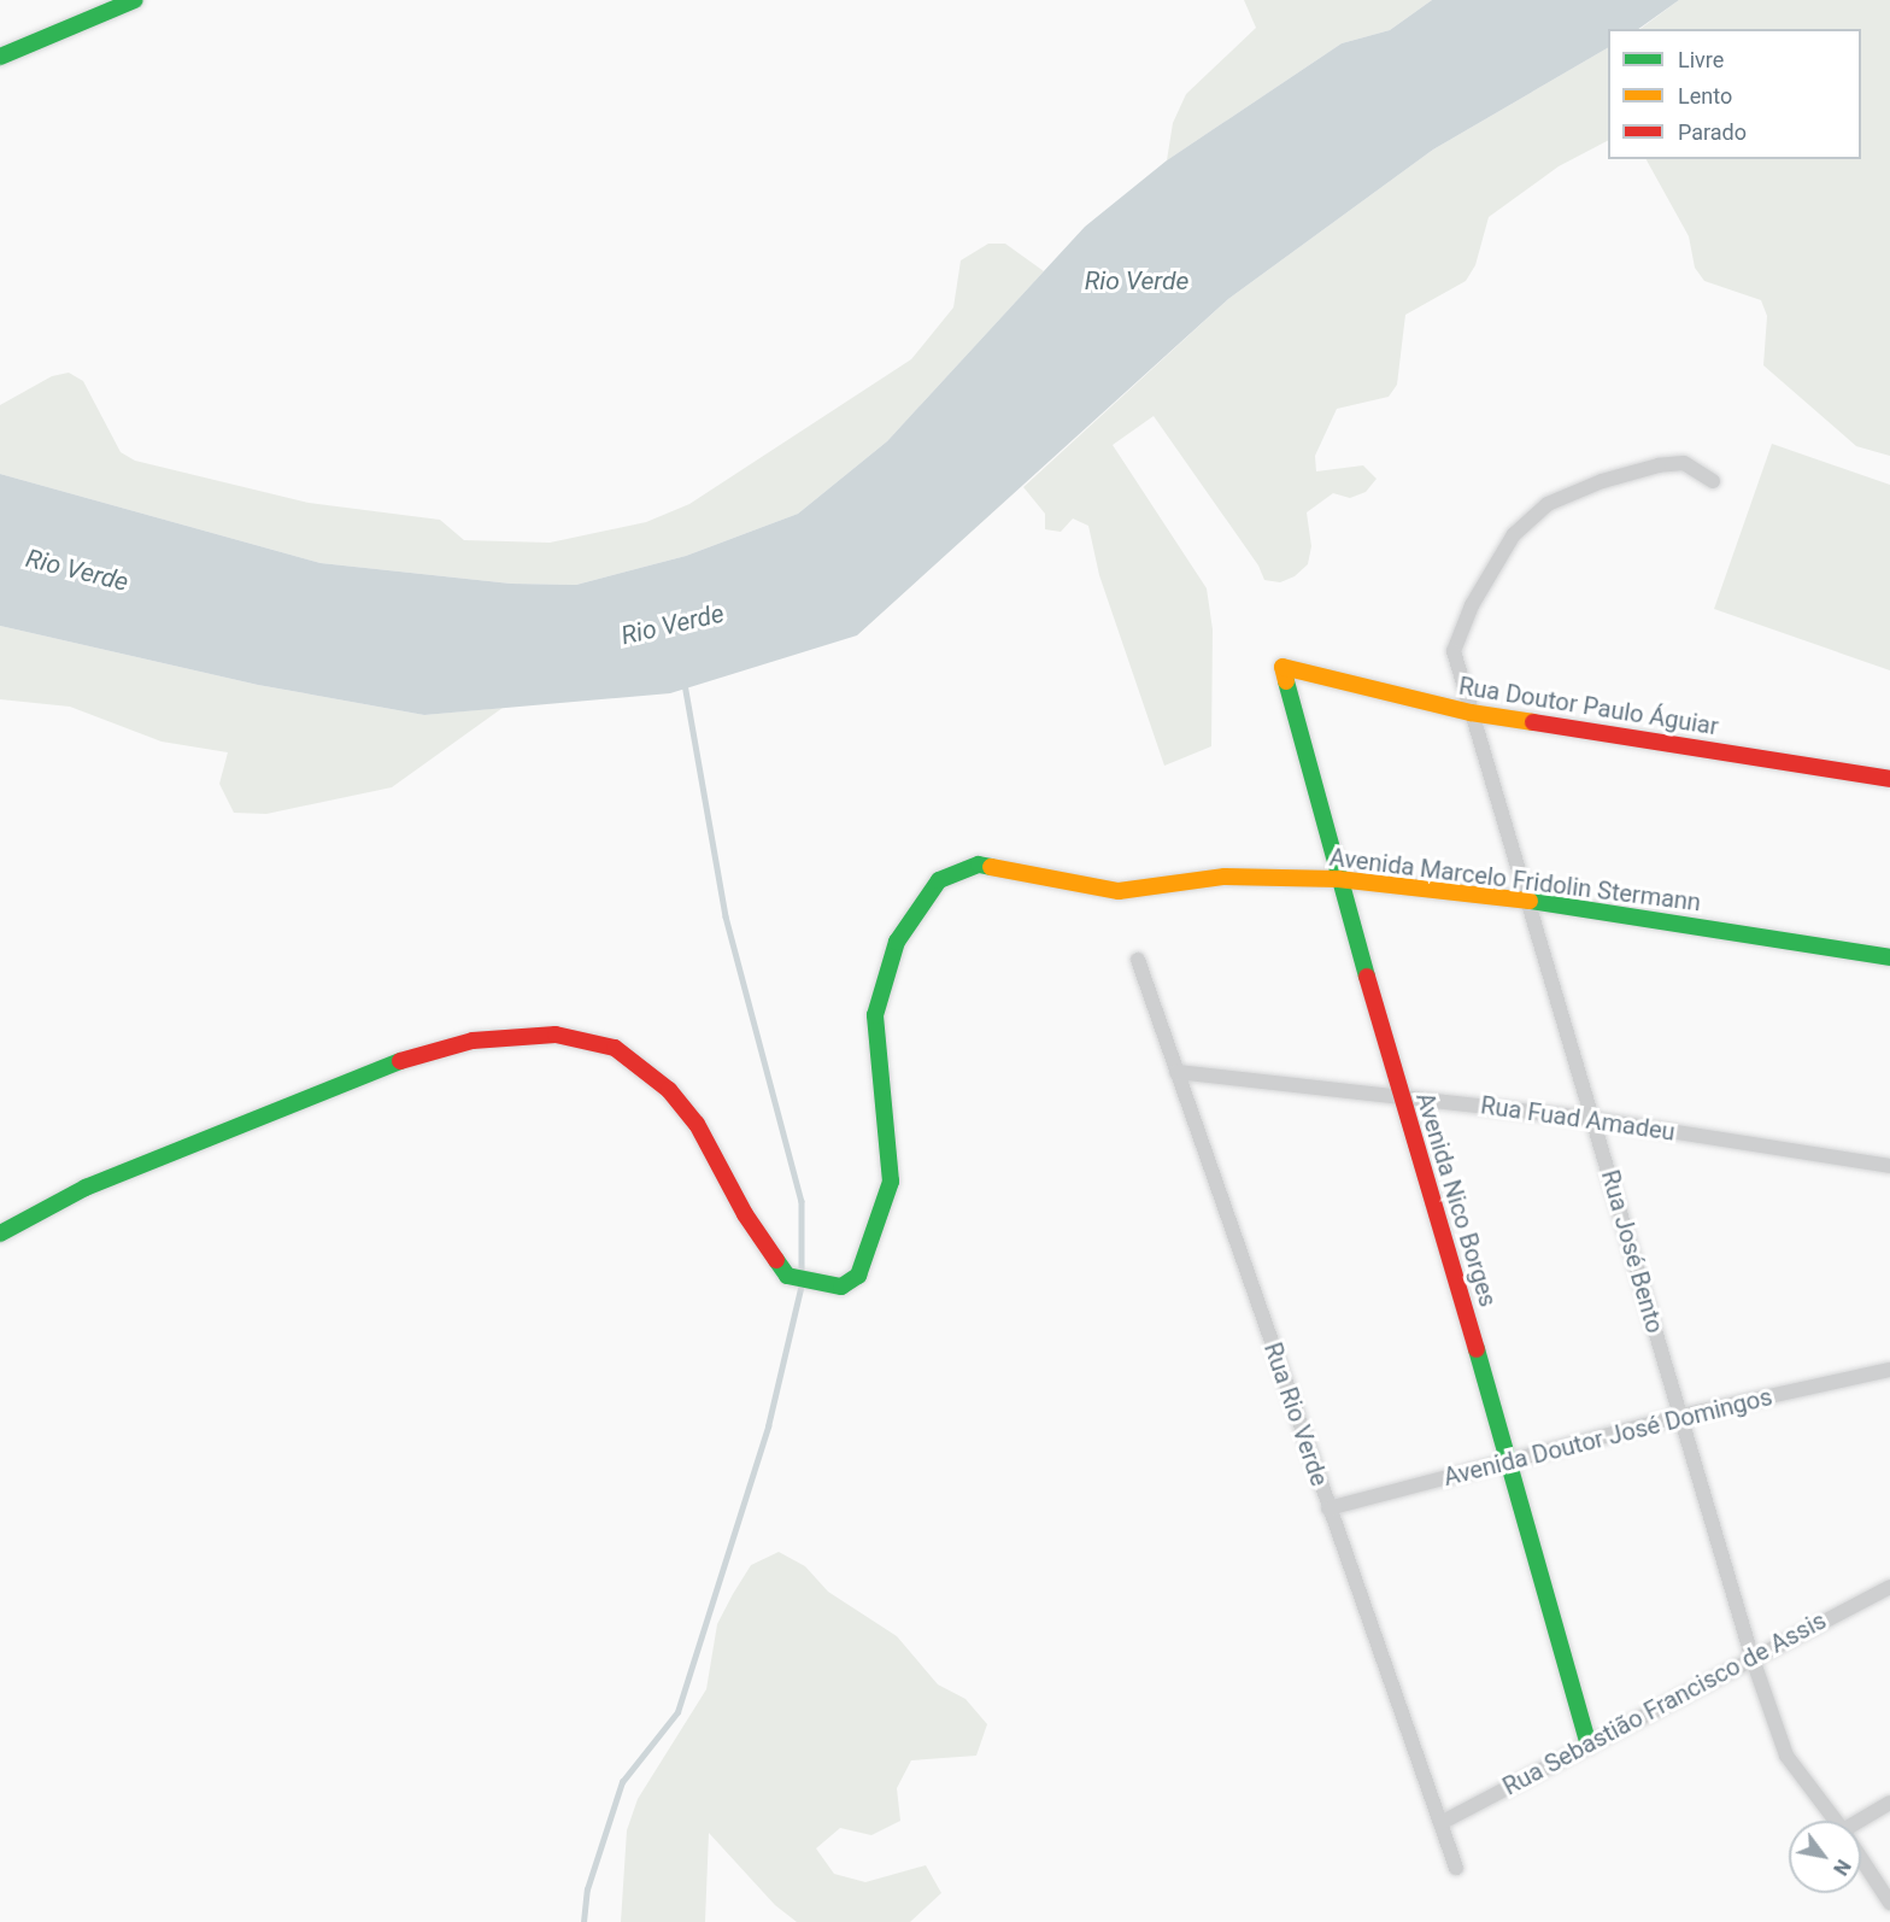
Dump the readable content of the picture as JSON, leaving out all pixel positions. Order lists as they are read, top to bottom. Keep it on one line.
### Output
{"streets":{"street":["Rua Doutor Paulo Águiar","Avenida Marcelo Fridolin Stermann","Rua Fuad Amadeu","Avenida Nico Borges","Rua José Bento","Rua Rio Verde","Avenida Doutor José Domingos","Rua Sebastião Francisco de Assis"]},"crossings":[["Rua Doutor Paulo Águiar","Avenida Nico Borges"],["Rua Doutor Paulo Águiar","Rua José Bento"],["Avenida Marcelo Fridolin Stermann","Avenida Nico Borges"],["Avenida Marcelo Fridolin Stermann","Rua José Bento"],["Rua Fuad Amadeu","Avenida Nico Borges"],["Rua Fuad Amadeu","Rua José Bento"],["Rua Fuad Amadeu","Rua Rio Verde"],["Avenida Nico Borges","Avenida Doutor José Domingos"],["Avenida Nico Borges","Rua Sebastião Francisco de Assis"],["Rua José Bento","Avenida Doutor José Domingos"],["Rua José Bento","Rua Sebastião Francisco de Assis"],["Rua Rio Verde","Avenida Doutor José Domingos"],["Rua Rio Verde","Rua Sebastião Francisco de Assis"]],"water":["Rio Verde"],"legend":["Livre","Lento","Parado"],"north":"bottom right"}
